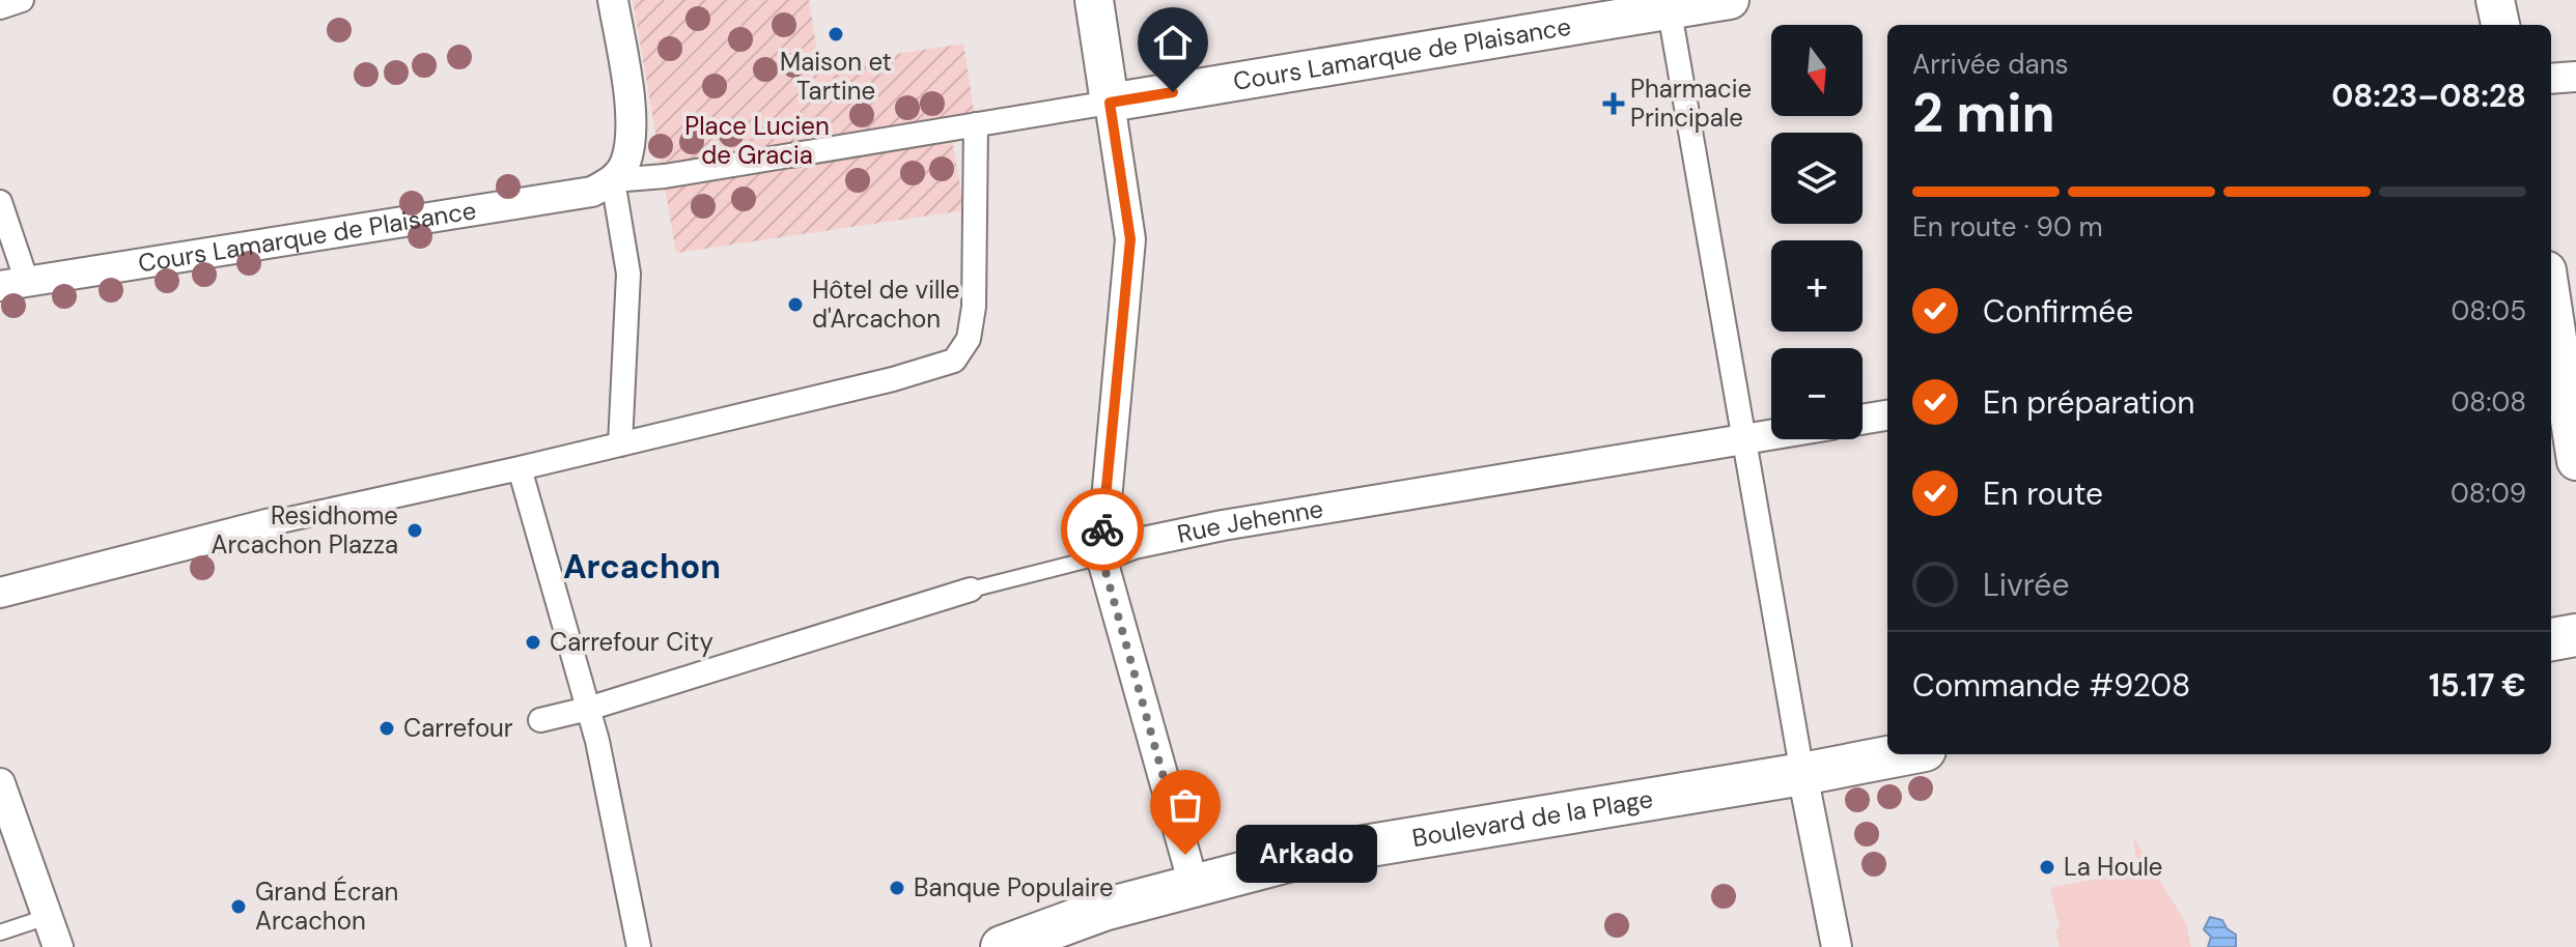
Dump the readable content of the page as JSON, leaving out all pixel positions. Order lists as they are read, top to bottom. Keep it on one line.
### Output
{"streets":{"main road":["Boulevard de la Plage"],"street":["Cours Lamarque de Plaisance","Rue Jehenne"]},"districts":["Arcachon"],"parks":["Place Lucien de Gracia"],"places":{"other":["Maison et Tartine","Hôtel de ville d'Arcachon","Residhome Arcachon Plazza","Carrefour City","Carrefour","Arkado","La Houle","Banque Populaire","Grand Écran Arcachon"],"health":["Pharmacie Principale"]},"north":"bottom","page":{"map_buttons":["+","−"],"heading":["2 min","Arrivée dans","08:23–08:28"],"panel":["Commande #9208","15.17 €"],"bar":"En route · 90 m","list":[["Confirmée","08:05"],["En préparation","08:08"],["En route","08:09"],"Livrée"],"bubble":"Arkado"}}
